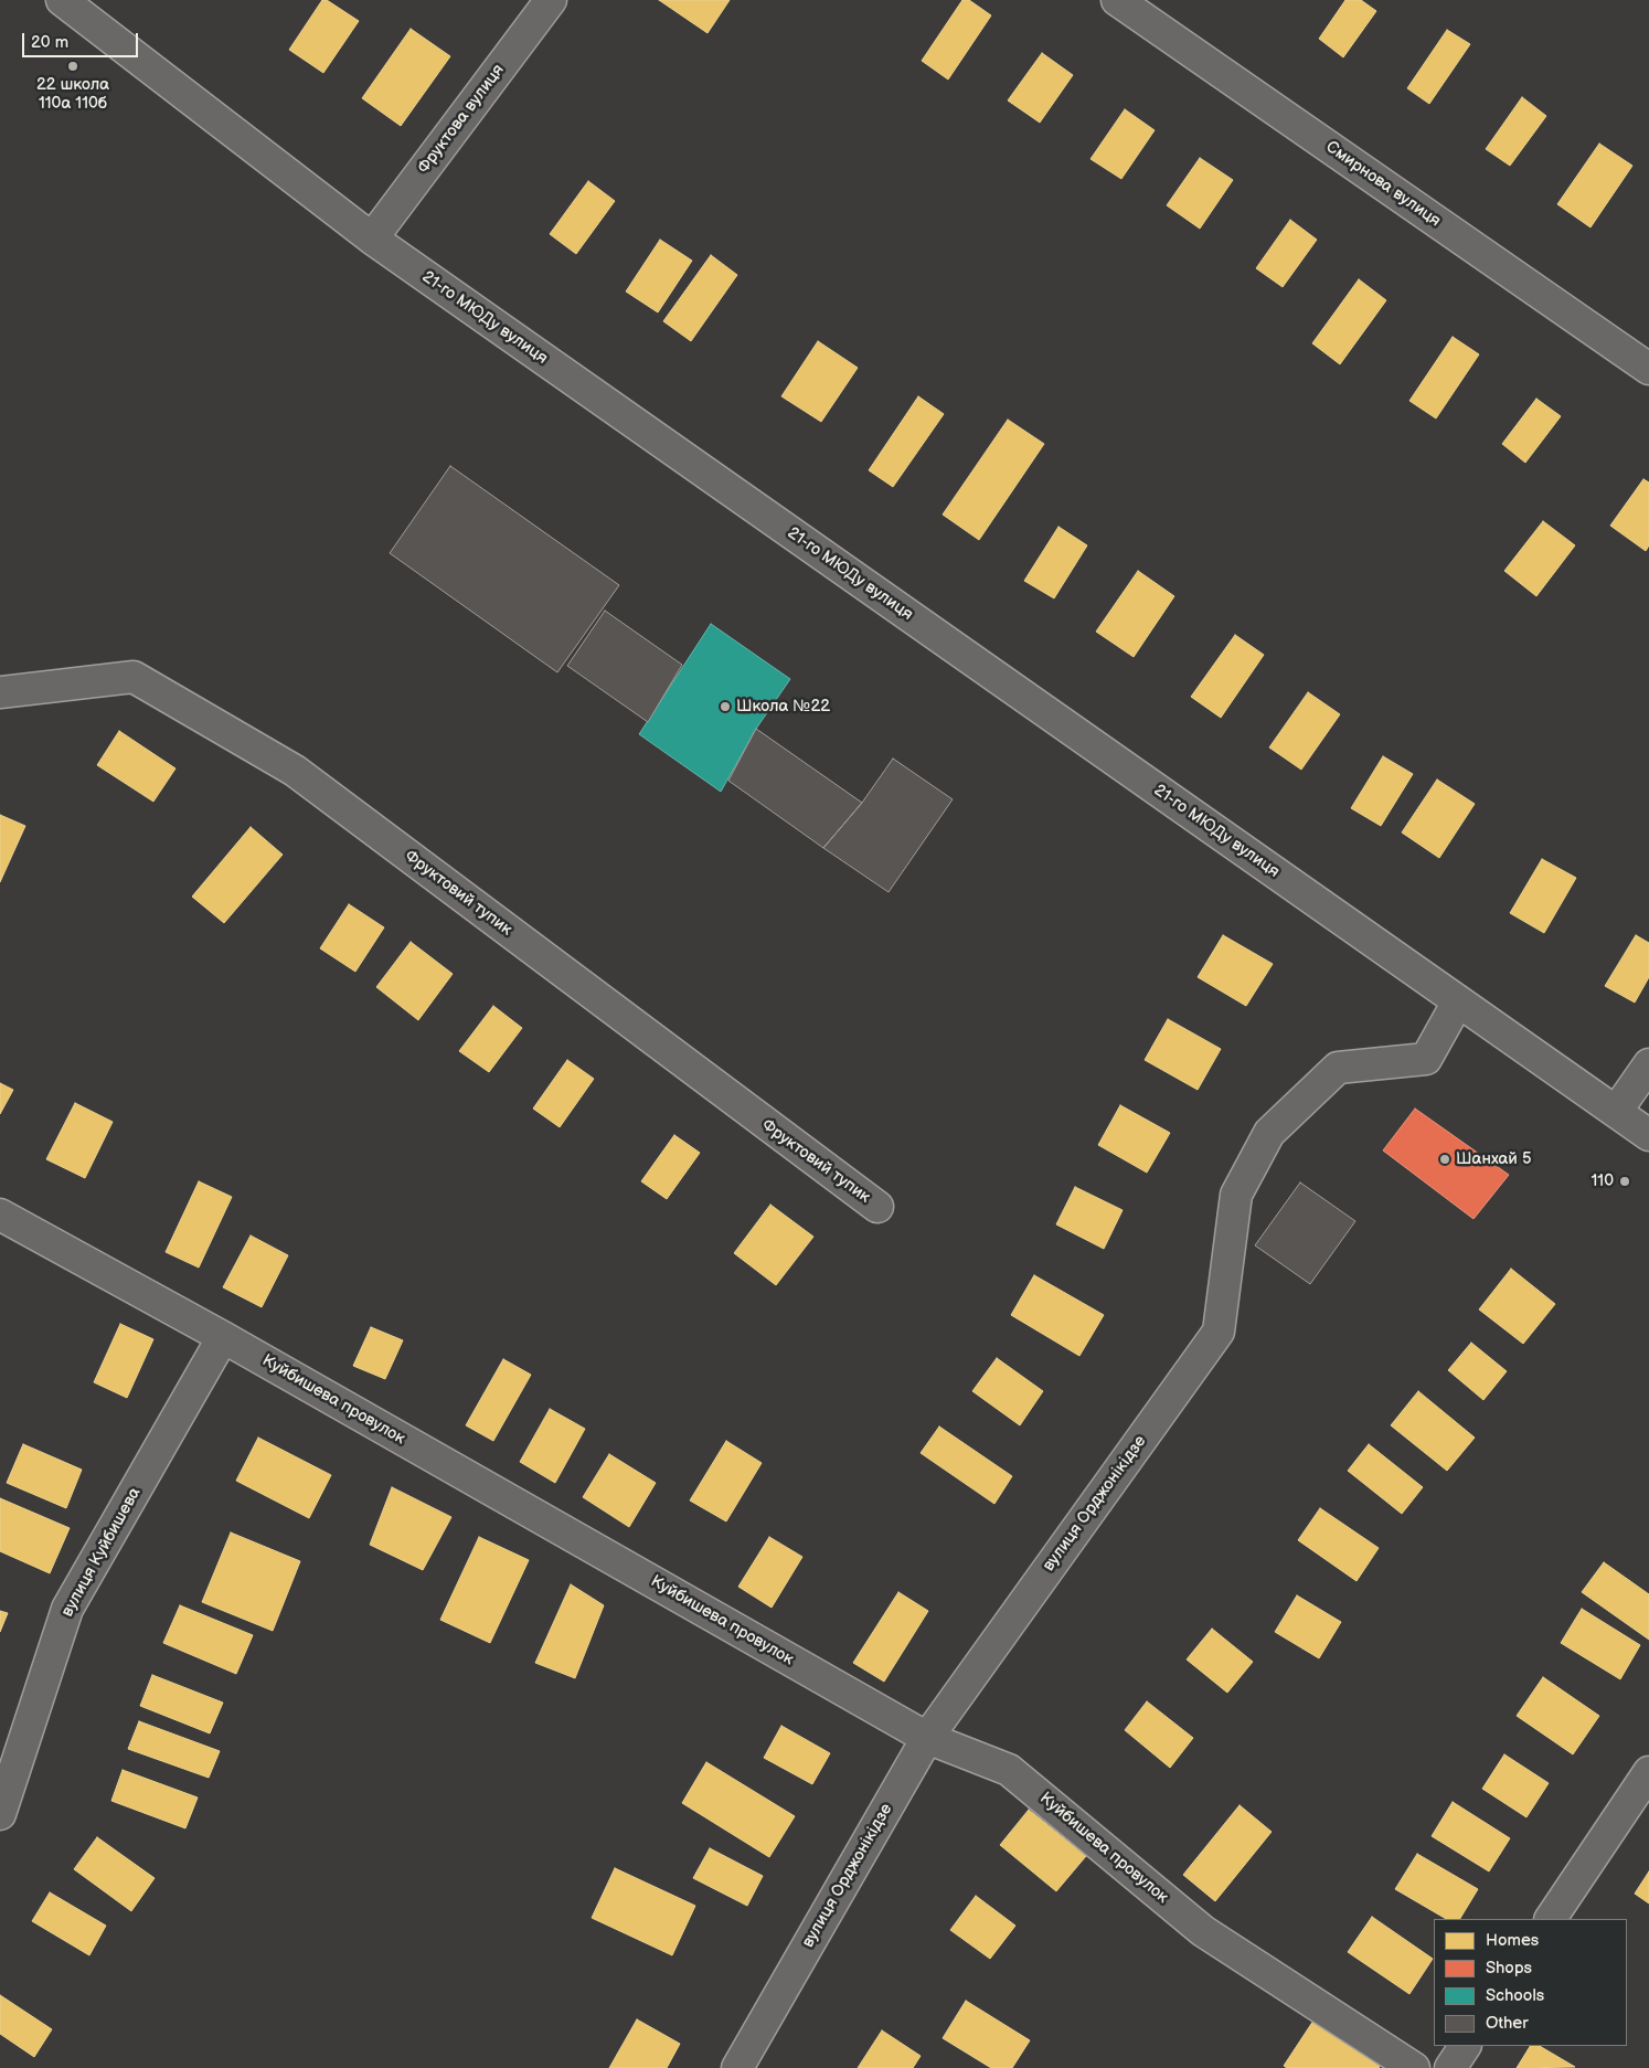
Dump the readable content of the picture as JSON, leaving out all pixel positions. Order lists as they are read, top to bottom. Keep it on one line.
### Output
{"streets":{"street":["Фруктова вулиця","Смирнова вулиця","21-го МЮДу вулиця","Фруктовий тупик","Куйбишева провулок","вулиця Орджонікідзе","вулиця Куйбишева"]},"crossings":[["Фруктова вулиця","21-го МЮДу вулиця"],["21-го МЮДу вулиця","вулиця Орджонікідзе"],["Куйбишева провулок","вулиця Орджонікідзе"],["Куйбишева провулок","вулиця Куйбишева"]],"places":["22 школа 110а 110б","Школа №22","Шанхай 5","110"],"legend":["Homes","Shops","Schools","Other"],"scale_bar":"20 m"}
